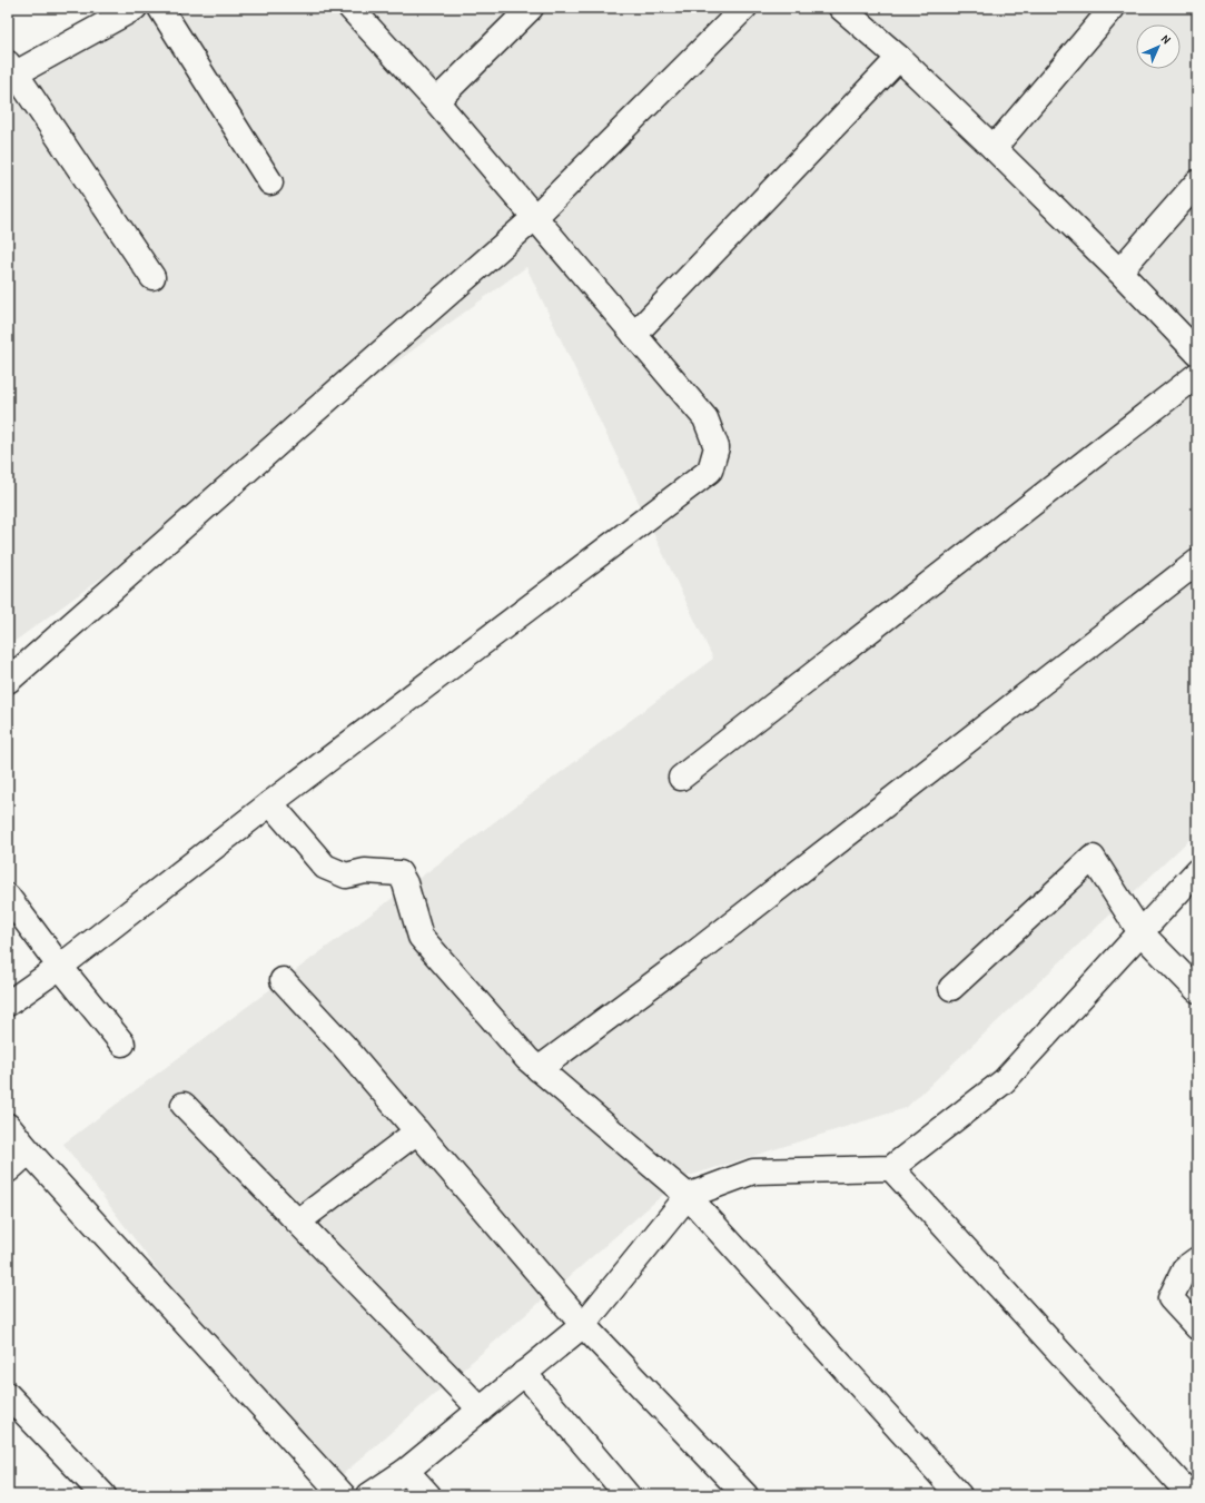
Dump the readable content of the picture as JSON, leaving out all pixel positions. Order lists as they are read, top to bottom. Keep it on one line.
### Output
{"north":"top right"}
